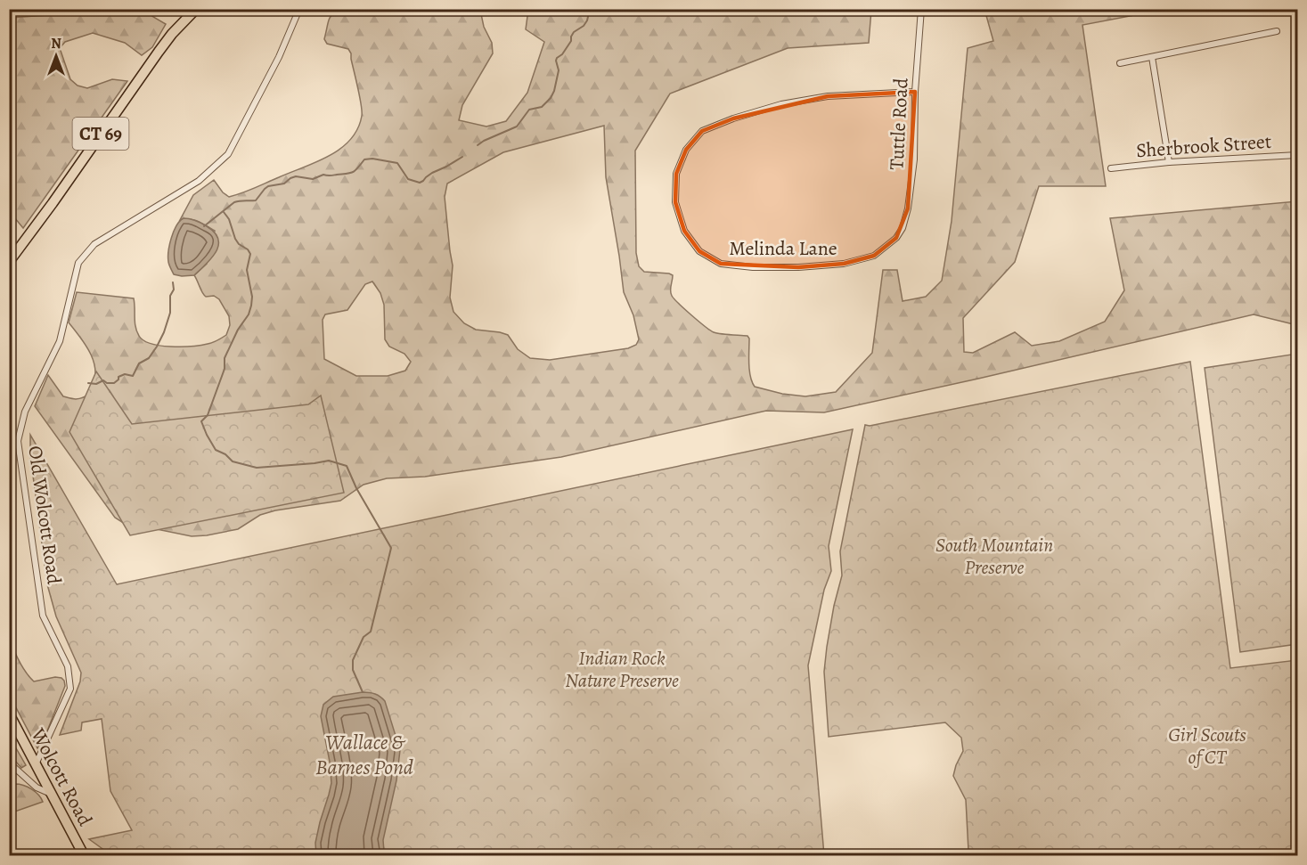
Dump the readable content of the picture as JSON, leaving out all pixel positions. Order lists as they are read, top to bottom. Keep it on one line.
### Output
{"streets":{"main road":["CT 69","Wolcott Road"],"street":["Tuttle Road","Sherbrook Street","Melinda Lane","Old Wolcott Road"]},"crossings":[["Tuttle Road","Melinda Lane"],["Old Wolcott Road","Wolcott Road"]],"water":["Wallace & Barnes Pond"],"parks":["South Mountain Preserve","Indian Rock Nature Preserve","Girl Scouts of CT"],"north":"top"}
